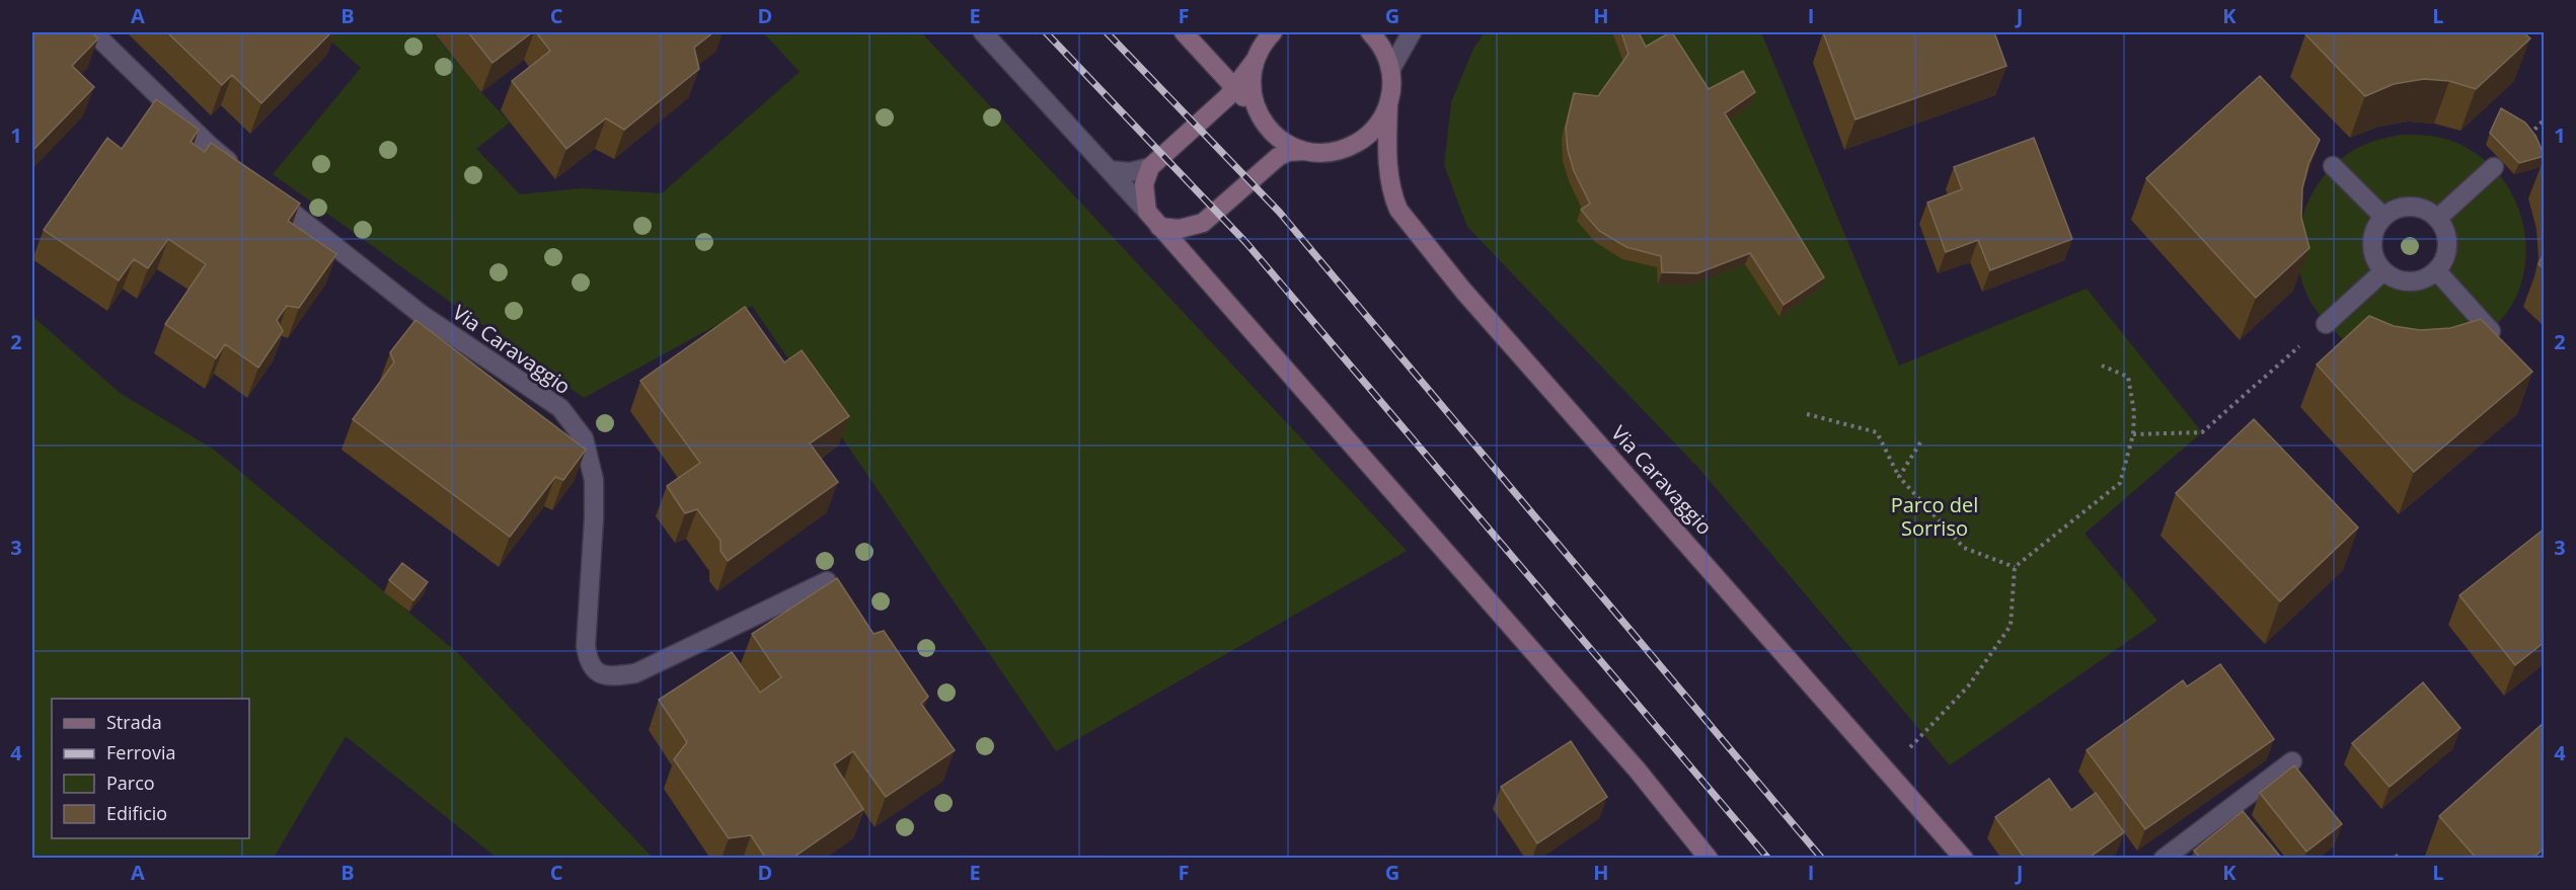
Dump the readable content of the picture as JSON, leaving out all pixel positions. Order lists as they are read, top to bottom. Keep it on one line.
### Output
{"streets":{"street":["Via Caravaggio"]},"parks":["Parco del Sorriso"],"legend":["Strada","Ferrovia","Parco","Edificio"],"grid":{"columns":["A","B","C","D","E","F","G","H","I","J","K","L"],"rows":["1","2","3","4"]}}
